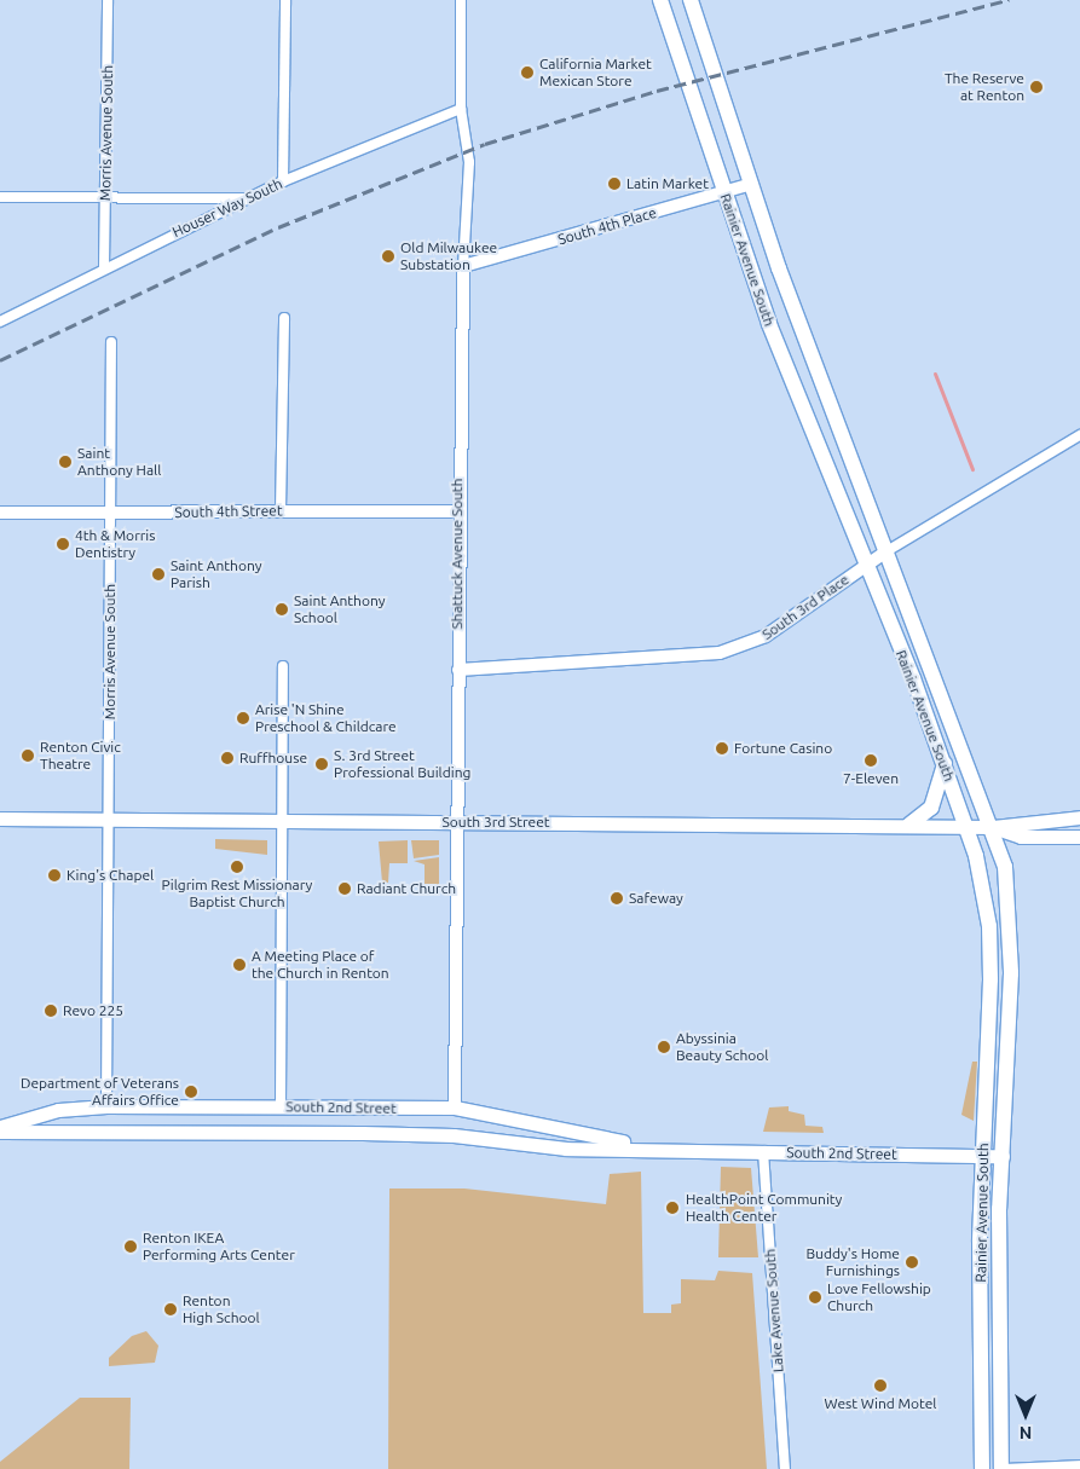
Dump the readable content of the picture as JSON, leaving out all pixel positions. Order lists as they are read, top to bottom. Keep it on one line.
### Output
{"streets":{"main road":["Rainier Avenue South","South 3rd Street","South 2nd Street"],"street":["Morris Avenue South","Houser Way South","South 4th Place","South 4th Street","Shattuck Avenue South","South 3rd Place","Lake Avenue South"]},"crossings":[["Morris Avenue South","Houser Way South"],["Morris Avenue South","South 4th Street"],["Morris Avenue South","South 3rd Street"],["Morris Avenue South","South 2nd Street"],["Houser Way South","Shattuck Avenue South"],["South 4th Place","Rainier Avenue South"],["South 4th Place","Shattuck Avenue South"],["Rainier Avenue South","South 3rd Place"],["Rainier Avenue South","South 3rd Street"],["Rainier Avenue South","South 2nd Street"],["South 4th Street","Shattuck Avenue South"],["Shattuck Avenue South","South 3rd Place"],["Shattuck Avenue South","South 3rd Street"],["Shattuck Avenue South","South 2nd Street"],["South 2nd Street","Lake Avenue South"]],"places":["California Market Mexican Store","The Reserve at Renton","Latin Market","Old Milwaukee Substation","Saint Anthony Hall","4th & Morris Dentistry","Saint Anthony Parish","Saint Anthony School","Arise 'N Shine Preschool & Childcare","Fortune Casino","Renton Civic Theatre","Ruffhouse","7-Eleven","S. 3rd Street Professional Building","Pilgrim Rest Missionary Baptist Church","King's Chapel","Radiant Church","Safeway","A Meeting Place of the Church in Renton","Revo 225","Abyssinia Beauty School","Department of Veterans Affairs Office","HealthPoint Community Health Center","Renton IKEA Performing Arts Center","Buddy's Home Furnishings","Love Fellowship Church","Renton High School","West Wind Motel"],"north":"bottom"}
